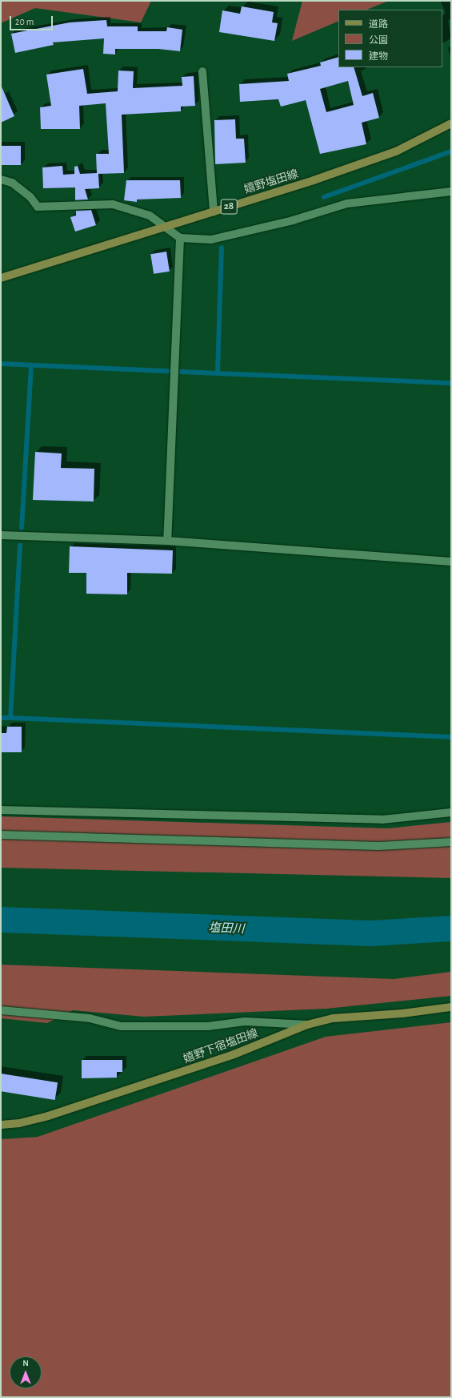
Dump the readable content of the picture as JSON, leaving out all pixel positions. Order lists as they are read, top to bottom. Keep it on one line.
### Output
{"streets":{"main road":["嬉野塩田線","28","嬉野下宿塩田線"]},"water":["塩田川"],"legend":["道路","公園","建物"],"scale_bar":"20 m","north":"top"}
